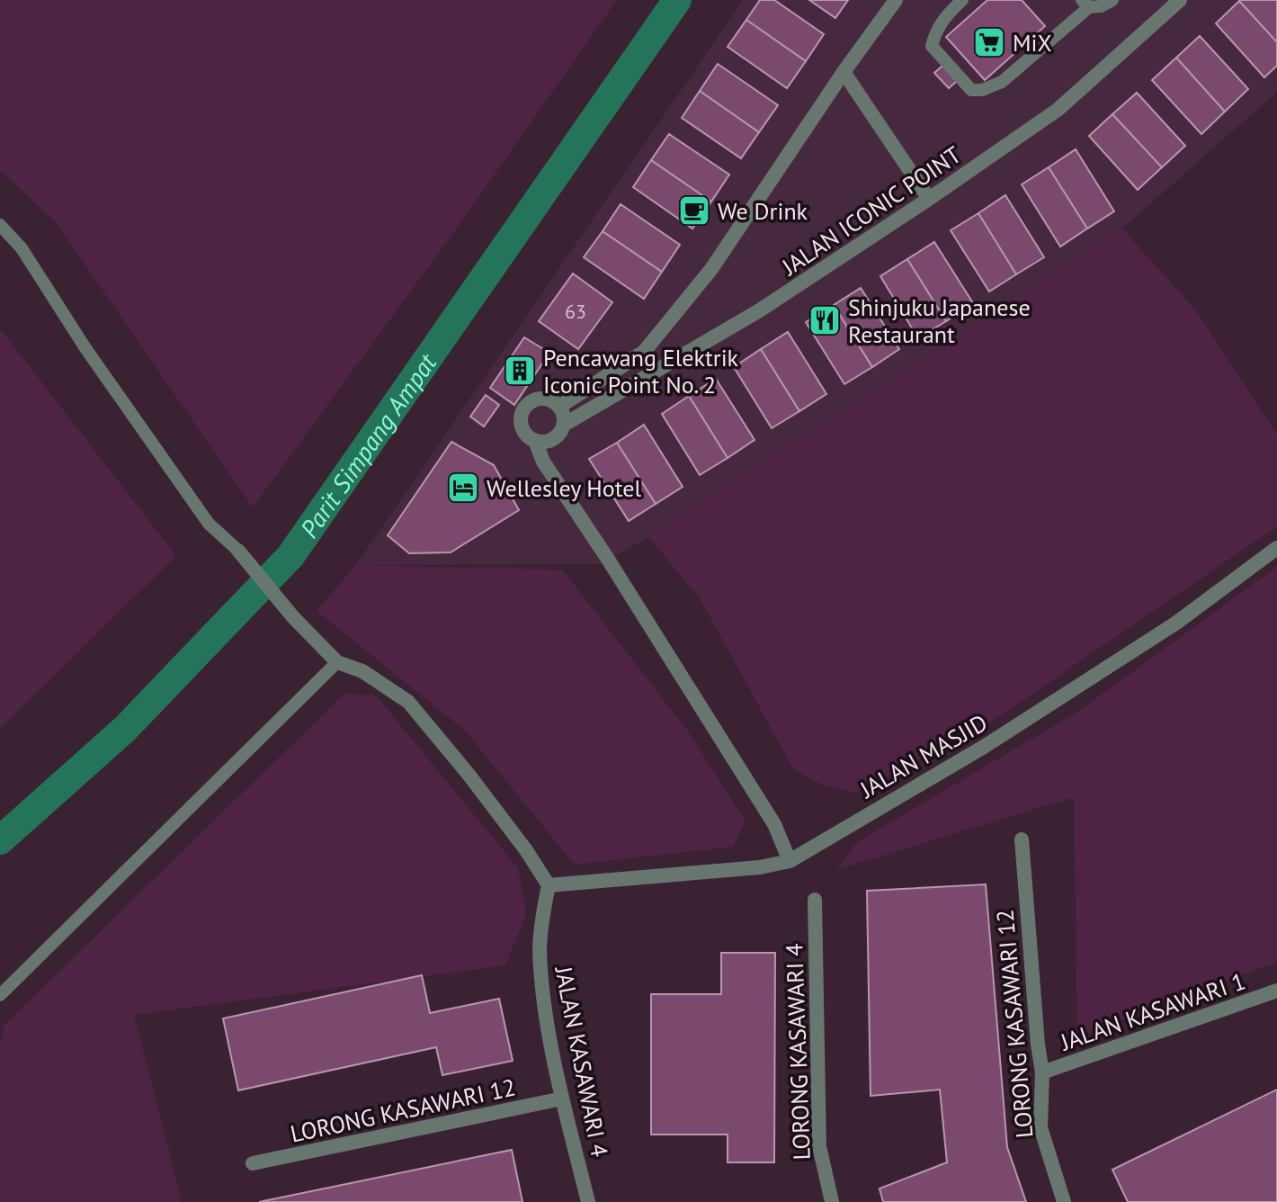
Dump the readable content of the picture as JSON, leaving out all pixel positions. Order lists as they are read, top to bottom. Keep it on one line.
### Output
{"streets":{"street":["JALAN ICONIC POINT","JALAN MASJID","JALAN KASAWARI 1","LORONG KASAWARI 12","LORONG KASAWARI 4","JALAN KASAWARI 4"]},"crossings":[["JALAN MASJID","JALAN KASAWARI 4"],["JALAN KASAWARI 1","LORONG KASAWARI 12"],["LORONG KASAWARI 12","JALAN KASAWARI 4"]],"water":["Parit Simpang Ampat"],"places":{"supermarket":["MiX"],"cafe":["We Drink"],"restaurant":["Shinjuku Japanese Restaurant"],"building":["Pencawang Elektrik Iconic Point No. 2"],"hotel":["Wellesley Hotel"]},"house_numbers":["63"]}
